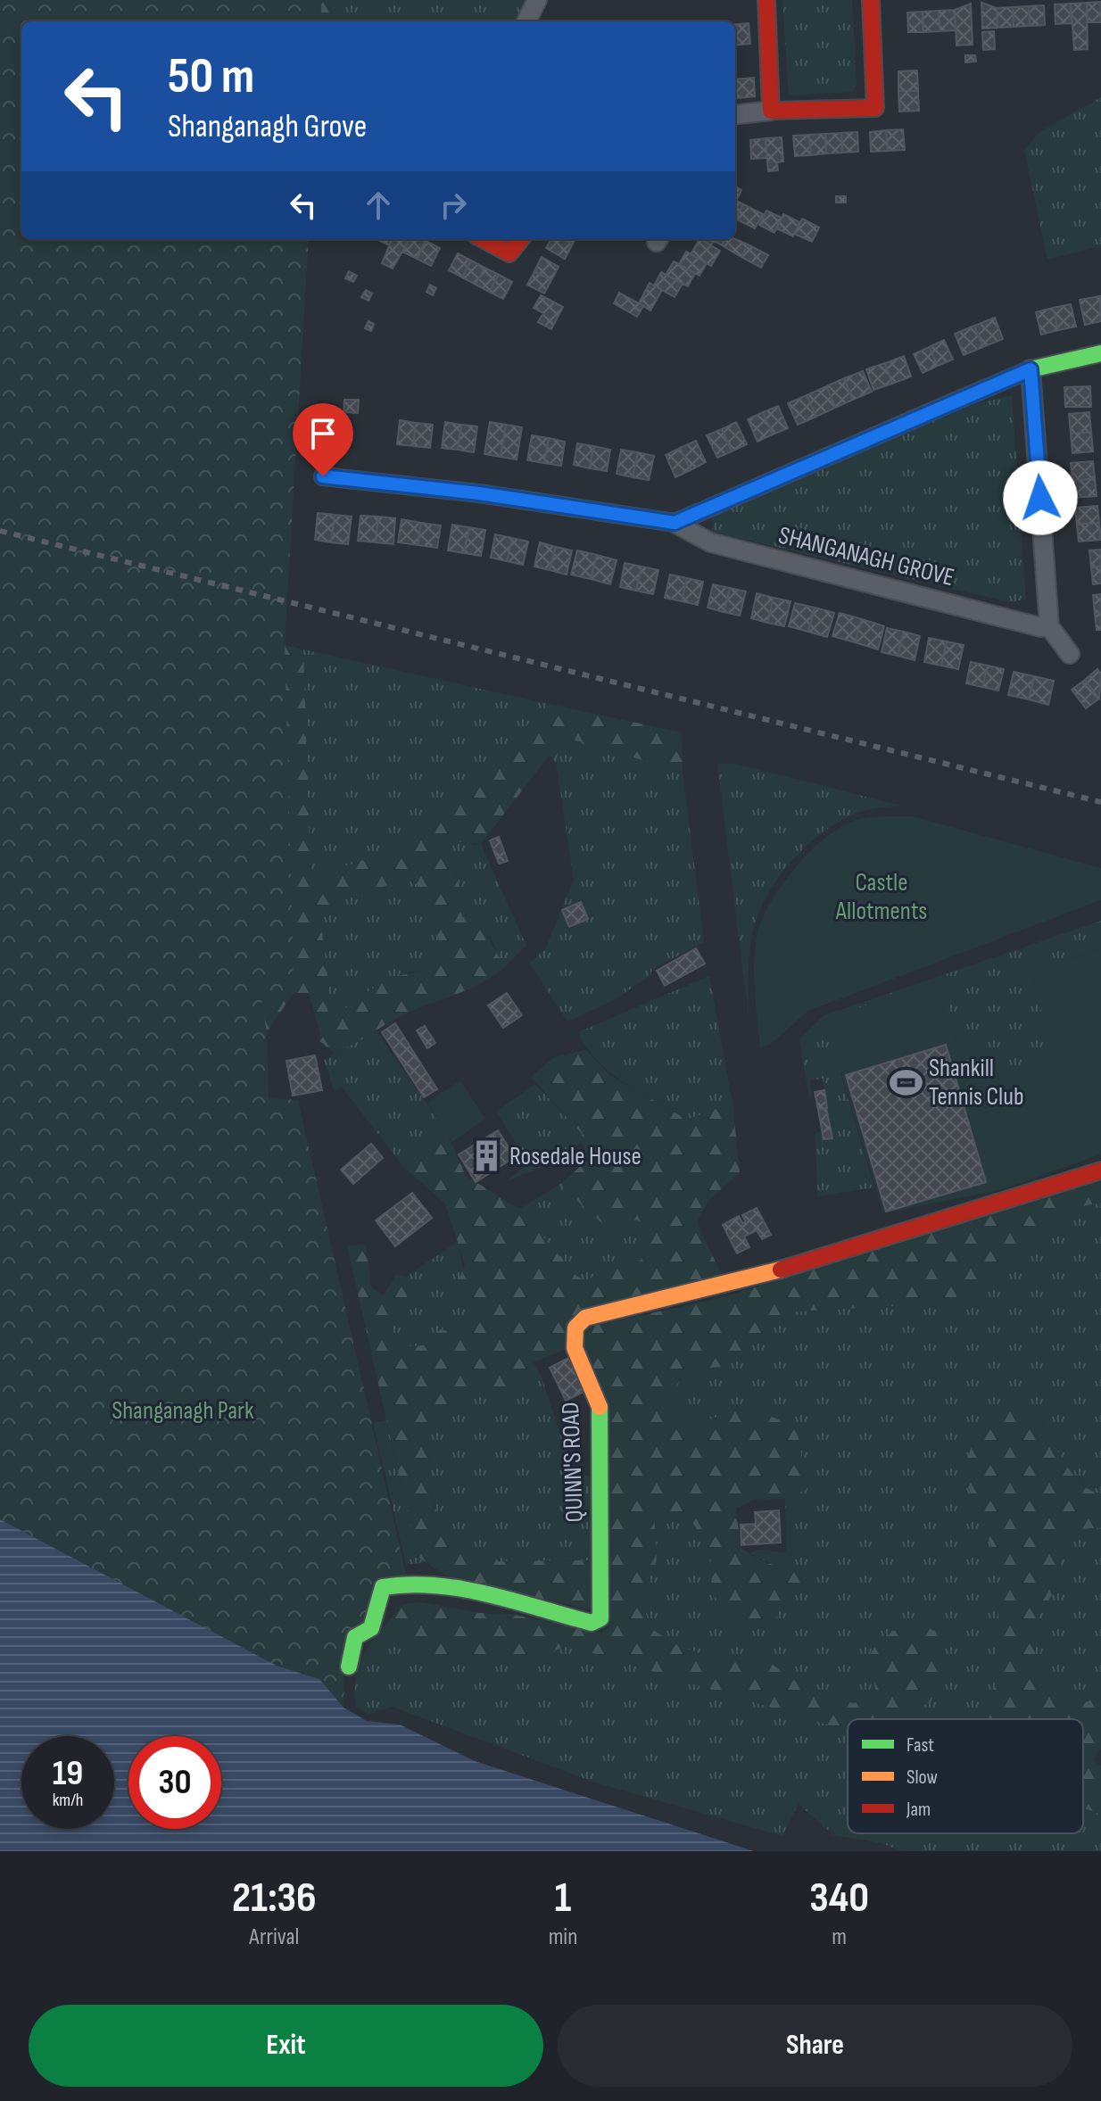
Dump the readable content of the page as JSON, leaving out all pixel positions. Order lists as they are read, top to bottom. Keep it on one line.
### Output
{"streets":{"street":["SHANGANAGH GROVE","QUINN'S ROAD"]},"parks":["Castle Allotments","Shanganagh Park"],"places":{"sports":["Shankill Tennis Club"],"building":["Rosedale House"]},"legend":["Fast","Slow","Jam"],"page":{"turn":["50 m","Shanganagh Grove"],"speed":"19 km/h","limit":"30","eta":["21:36","Arrival","1","min","340","m"],"buttons":["Exit","Share"]}}
